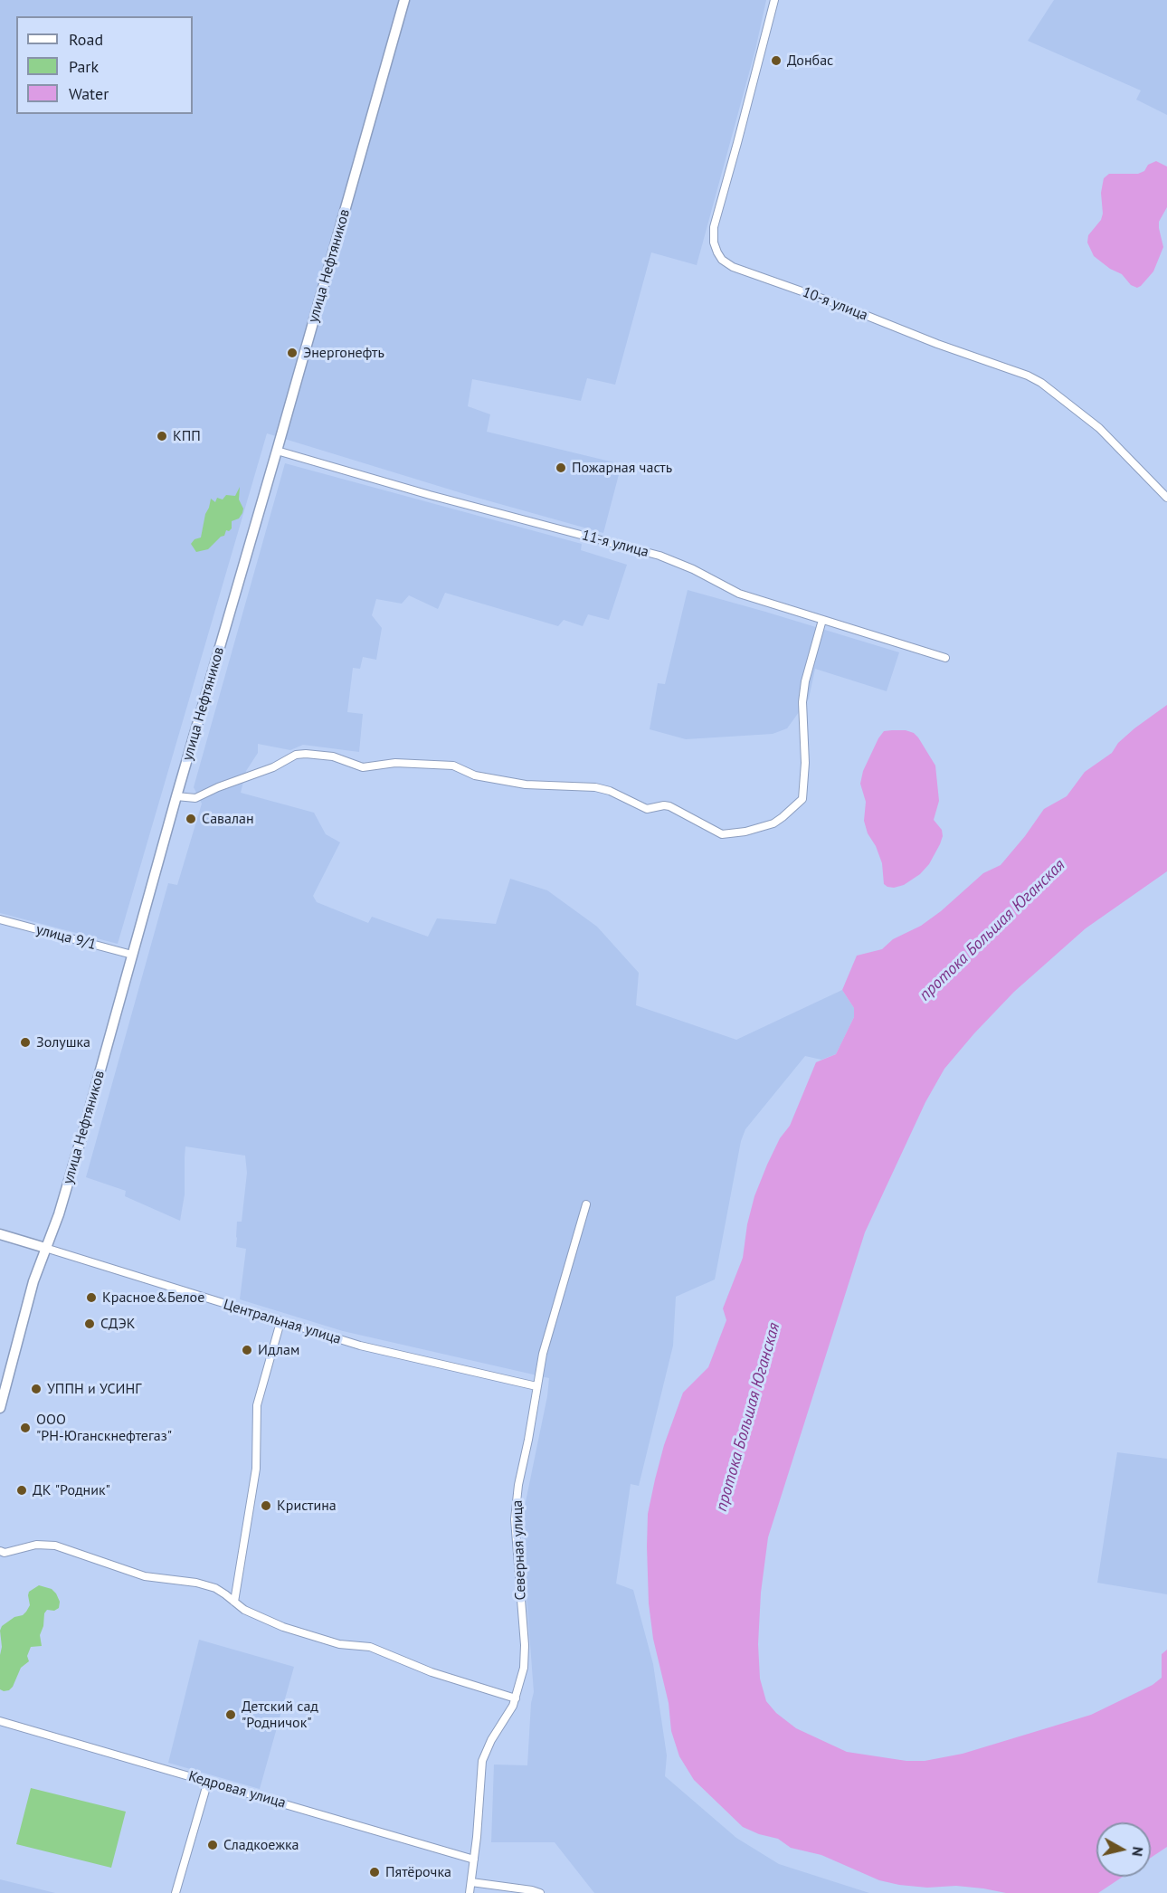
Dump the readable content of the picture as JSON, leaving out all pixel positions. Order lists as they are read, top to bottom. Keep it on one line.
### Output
{"streets":{"street":["улица Нефтяников","10-я улица","11-я улица","улица 9/1","Центральная улица","Северная улица","Кедровая улица"]},"crossings":[["улица Нефтяников","11-я улица"],["улица Нефтяников","улица 9/1"],["улица Нефтяников","Центральная улица"],["Центральная улица","Северная улица"],["Северная улица","Кедровая улица"]],"water":["протока Большая Юганская"],"places":["Донбас","Энергонефть","КПП","Пожарная часть","Савалан","Золушка","Красное&Белое","СДЭК","Идлам","УППН и УСИНГ","ООО \"РН-Юганскнефтегаз\"","ДК \"Родник\"","Кристина","Детский сад \"Родничок\"","Сладкоежка","Пятёрочка"],"legend":["Road","Park","Water"],"north":"right"}
